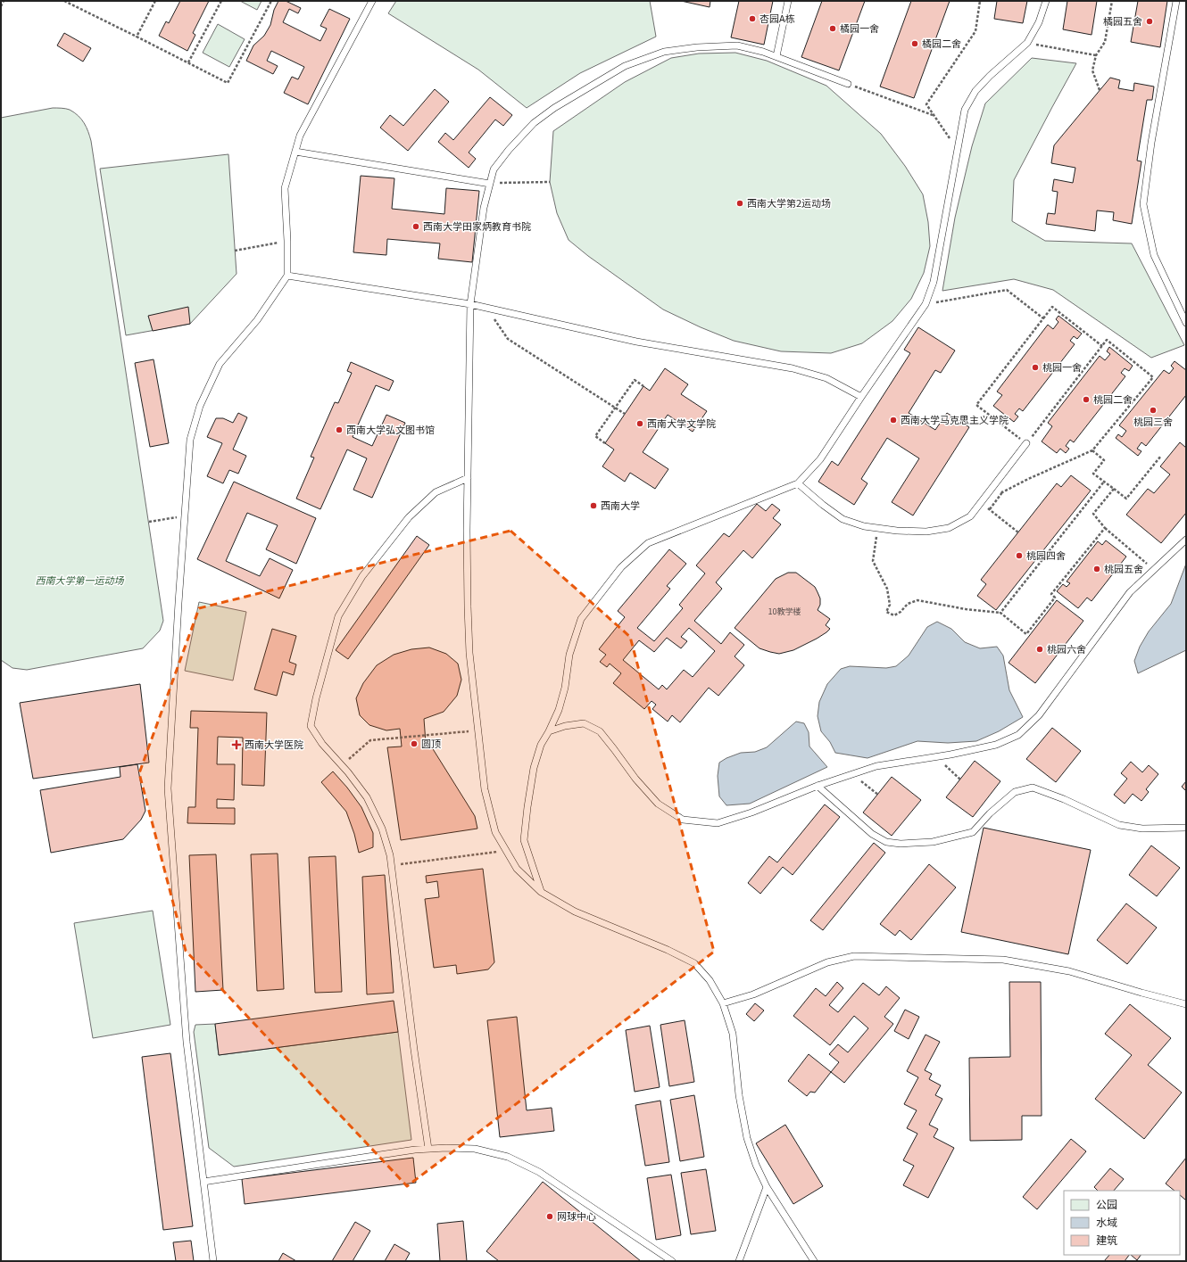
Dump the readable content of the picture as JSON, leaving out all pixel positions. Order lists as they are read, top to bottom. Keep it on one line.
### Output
{"parks":["西南大学第一运动场"],"places":{"other":["杏园A栋","橘园五舍","橘园一舍","橘园二舍","西南大学第2运动场","西南大学田家炳教育书院","桃园一舍","桃园二舍","桃园三舍","西南大学马克思主义学院","西南大学文学院","西南大学弘文图书馆","西南大学","桃园四舍","桃园五舍","桃园六舍","圆顶","网球中心"],"health":["西南大学医院"]},"house_numbers":["10教学楼"],"legend":["公园","水域","建筑"]}
